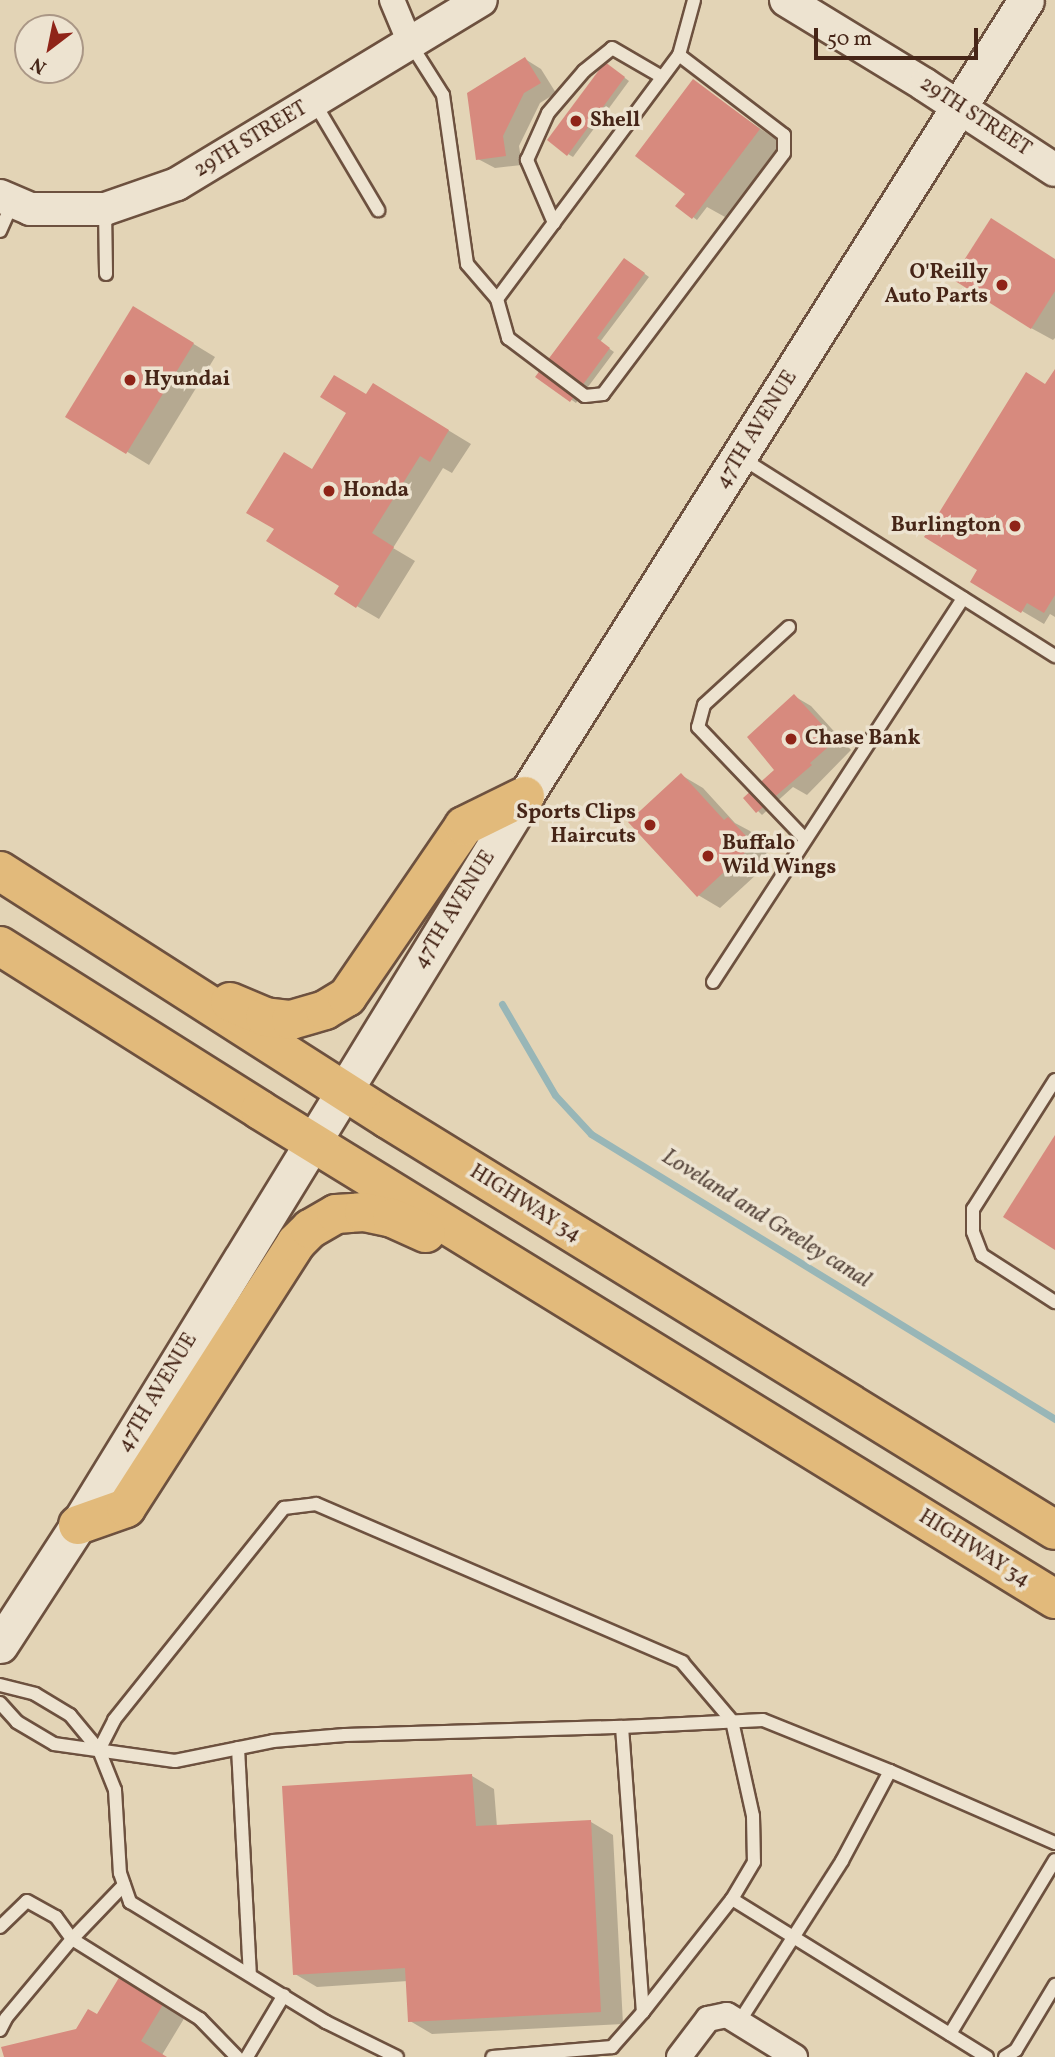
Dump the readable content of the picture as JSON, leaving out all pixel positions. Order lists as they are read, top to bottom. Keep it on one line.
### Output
{"streets":{"highway":["HIGHWAY 34"],"main road":["47TH AVENUE"],"street":["29TH STREET"]},"crossings":[["29TH STREET","47TH AVENUE"],["47TH AVENUE","HIGHWAY 34"]],"water":["Loveland and Greeley canal"],"places":["Shell","O'Reilly Auto Parts","Hyundai","Honda","Burlington","Chase Bank","Sports Clips Haircuts","Buffalo Wild Wings"],"scale_bar":"50 m","north":"bottom left"}
